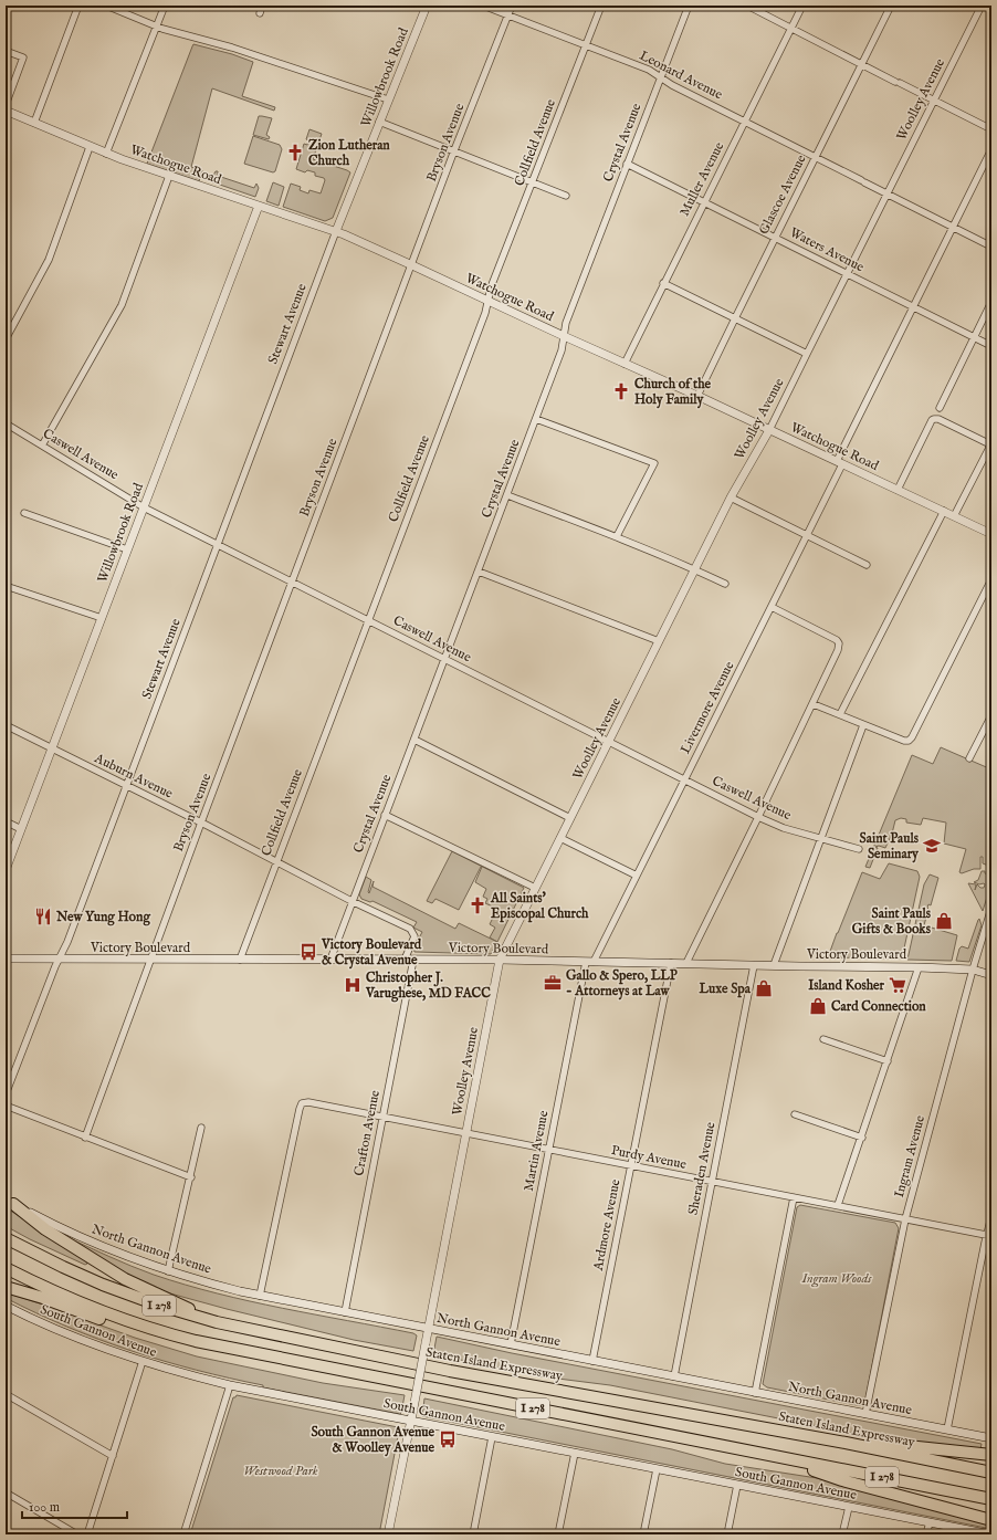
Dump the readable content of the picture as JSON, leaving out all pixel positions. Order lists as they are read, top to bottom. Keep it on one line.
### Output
{"streets":{"highway":["I 278","Staten Island Expressway"],"street":["Leonard Avenue","Willowbrook Road","Woolley Avenue","Bryson Avenue","Collfield Avenue","Crystal Avenue","Watchogue Road","Muller Avenue","Glascoe Avenue","Waters Avenue","Stewart Avenue","Caswell Avenue","Livermore Avenue","Auburn Avenue","Victory Boulevard","Crafton Avenue","Martin Avenue","Ingram Avenue","Purdy Avenue","Sheraden Avenue","Ardmore Avenue","North Gannon Avenue","South Gannon Avenue"]},"crossings":[["Leonard Avenue","Woolley Avenue"],["Leonard Avenue","Bryson Avenue"],["Leonard Avenue","Collfield Avenue"],["Leonard Avenue","Crystal Avenue"],["Leonard Avenue","Muller Avenue"],["Leonard Avenue","Glascoe Avenue"],["Leonard Avenue","Livermore Avenue"],["Willowbrook Road","Watchogue Road"],["Willowbrook Road","Stewart Avenue"],["Willowbrook Road","Caswell Avenue"],["Willowbrook Road","Auburn Avenue"],["Woolley Avenue","Watchogue Road"],["Woolley Avenue","Waters Avenue"],["Woolley Avenue","Caswell Avenue"],["Woolley Avenue","Victory Boulevard"],["Woolley Avenue","Purdy Avenue"],["Woolley Avenue","North Gannon Avenue"],["Woolley Avenue","South Gannon Avenue"],["Bryson Avenue","Watchogue Road"],["Bryson Avenue","Caswell Avenue"],["Bryson Avenue","Auburn Avenue"],["Bryson Avenue","Victory Boulevard"],["Collfield Avenue","Watchogue Road"],["Collfield Avenue","Caswell Avenue"],["Collfield Avenue","Auburn Avenue"],["Collfield Avenue","Victory Boulevard"],["Crystal Avenue","Watchogue Road"],["Crystal Avenue","Waters Avenue"],["Crystal Avenue","Caswell Avenue"],["Crystal Avenue","Auburn Avenue"],["Crystal Avenue","Victory Boulevard"],["Watchogue Road","Muller Avenue"],["Watchogue Road","Glascoe Avenue"],["Watchogue Road","Stewart Avenue"],["Watchogue Road","Livermore Avenue"],["Muller Avenue","Waters Avenue"],["Glascoe Avenue","Waters Avenue"],["Waters Avenue","Livermore Avenue"],["Stewart Avenue","Caswell Avenue"],["Stewart Avenue","Auburn Avenue"],["Stewart Avenue","Victory Boulevard"],["Caswell Avenue","Livermore Avenue"],["Livermore Avenue","Victory Boulevard"],["Livermore Avenue","Martin Avenue"],["Auburn Avenue","Victory Boulevard"],["Victory Boulevard","Crafton Avenue"],["Victory Boulevard","Martin Avenue"],["Victory Boulevard","Ingram Avenue"],["Victory Boulevard","Sheraden Avenue"],["Victory Boulevard","Ardmore Avenue"],["Crafton Avenue","Purdy Avenue"],["Crafton Avenue","North Gannon Avenue"],["Martin Avenue","Purdy Avenue"],["Martin Avenue","North Gannon Avenue"],["Ingram Avenue","Purdy Avenue"],["Ingram Avenue","North Gannon Avenue"],["Purdy Avenue","Sheraden Avenue"],["Purdy Avenue","Ardmore Avenue"],["Purdy Avenue","North Gannon Avenue"],["Sheraden Avenue","North Gannon Avenue"],["Ardmore Avenue","North Gannon Avenue"]],"parks":["Ingram Woods","Westwood Park"],"places":{"church":["Zion Lutheran Church","Church of the Holy Family","All Saints' Episcopal Church"],"school or university":["Saint Pauls Seminary"],"restaurant":["New Yung Hong"],"shop":["Saint Pauls Gifts & Books","Luxe Spa","Card Connection"],"bus stop":["Victory Boulevard & Crystal Avenue","South Gannon Avenue & Woolley Avenue"],"office":["Gallo & Spero, LLP - Attorneys at Law"],"hospital":["Christopher J. Varughese, MD FACC"],"supermarket":["Island Kosher"]},"scale_bar":"100 m"}
